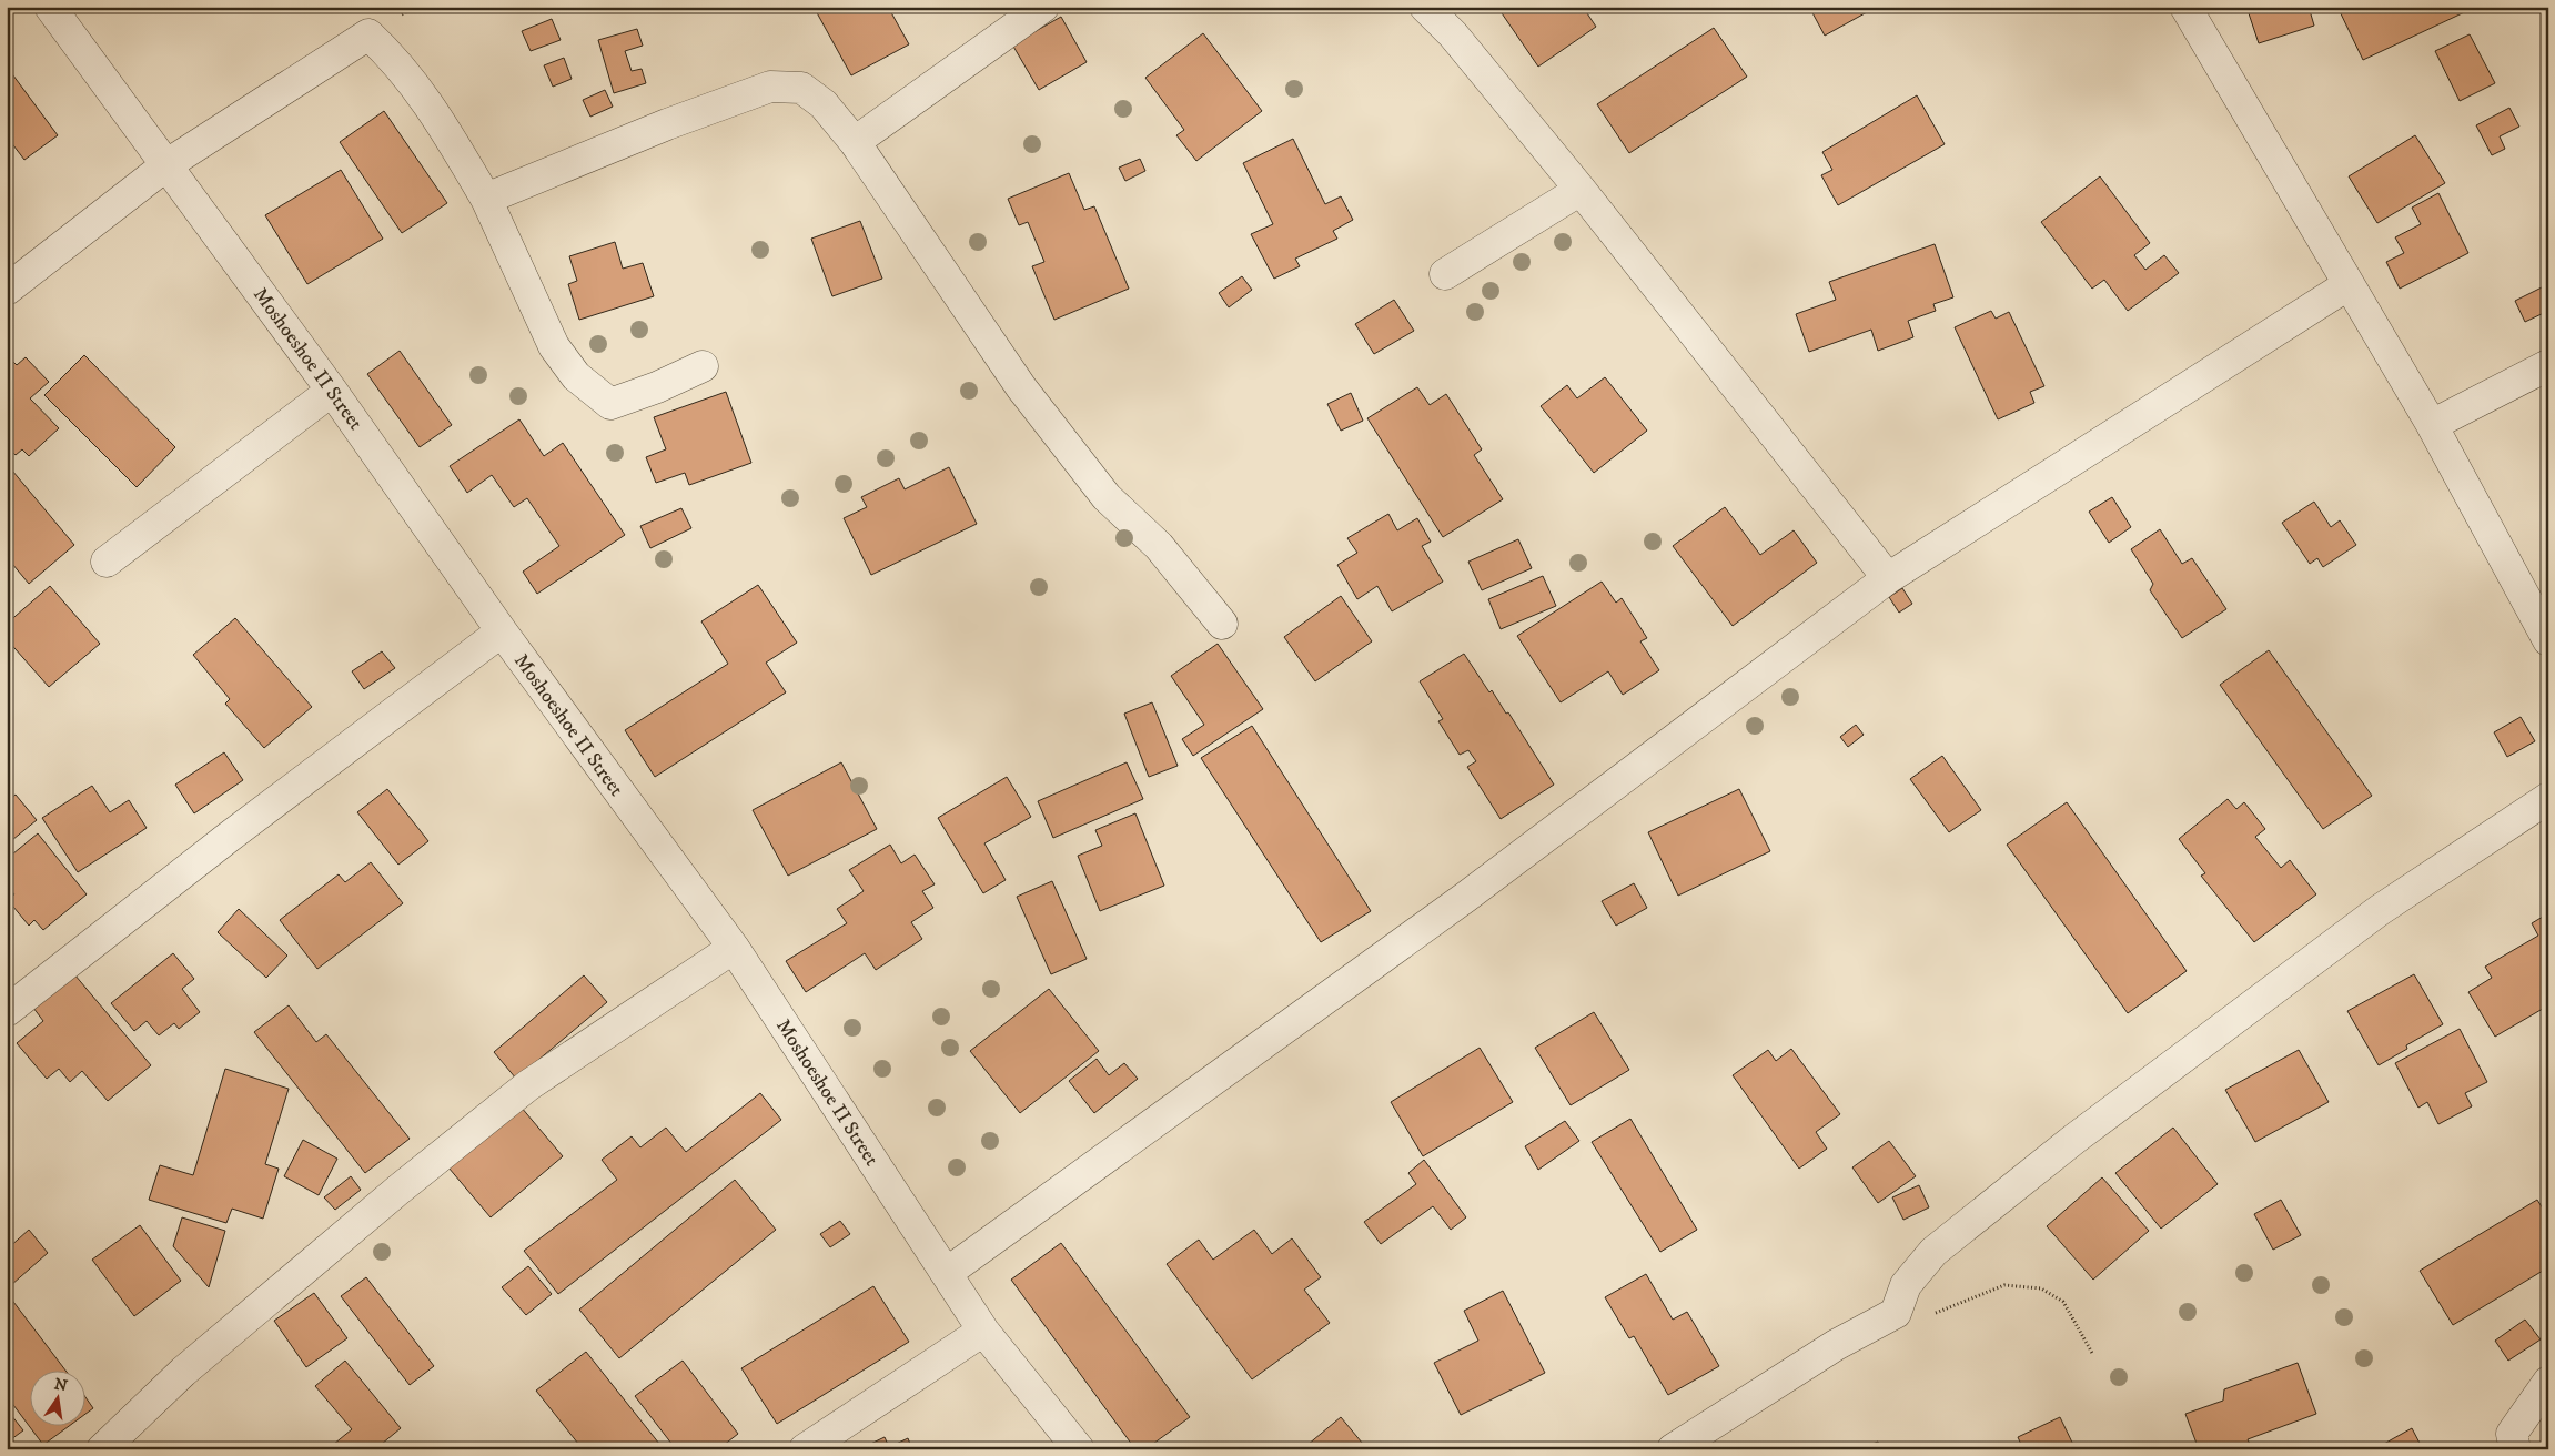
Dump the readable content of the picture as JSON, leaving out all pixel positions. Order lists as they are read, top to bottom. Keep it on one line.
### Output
{"streets":{"street":["Moshoeshoe II Street"]},"north":"top"}
